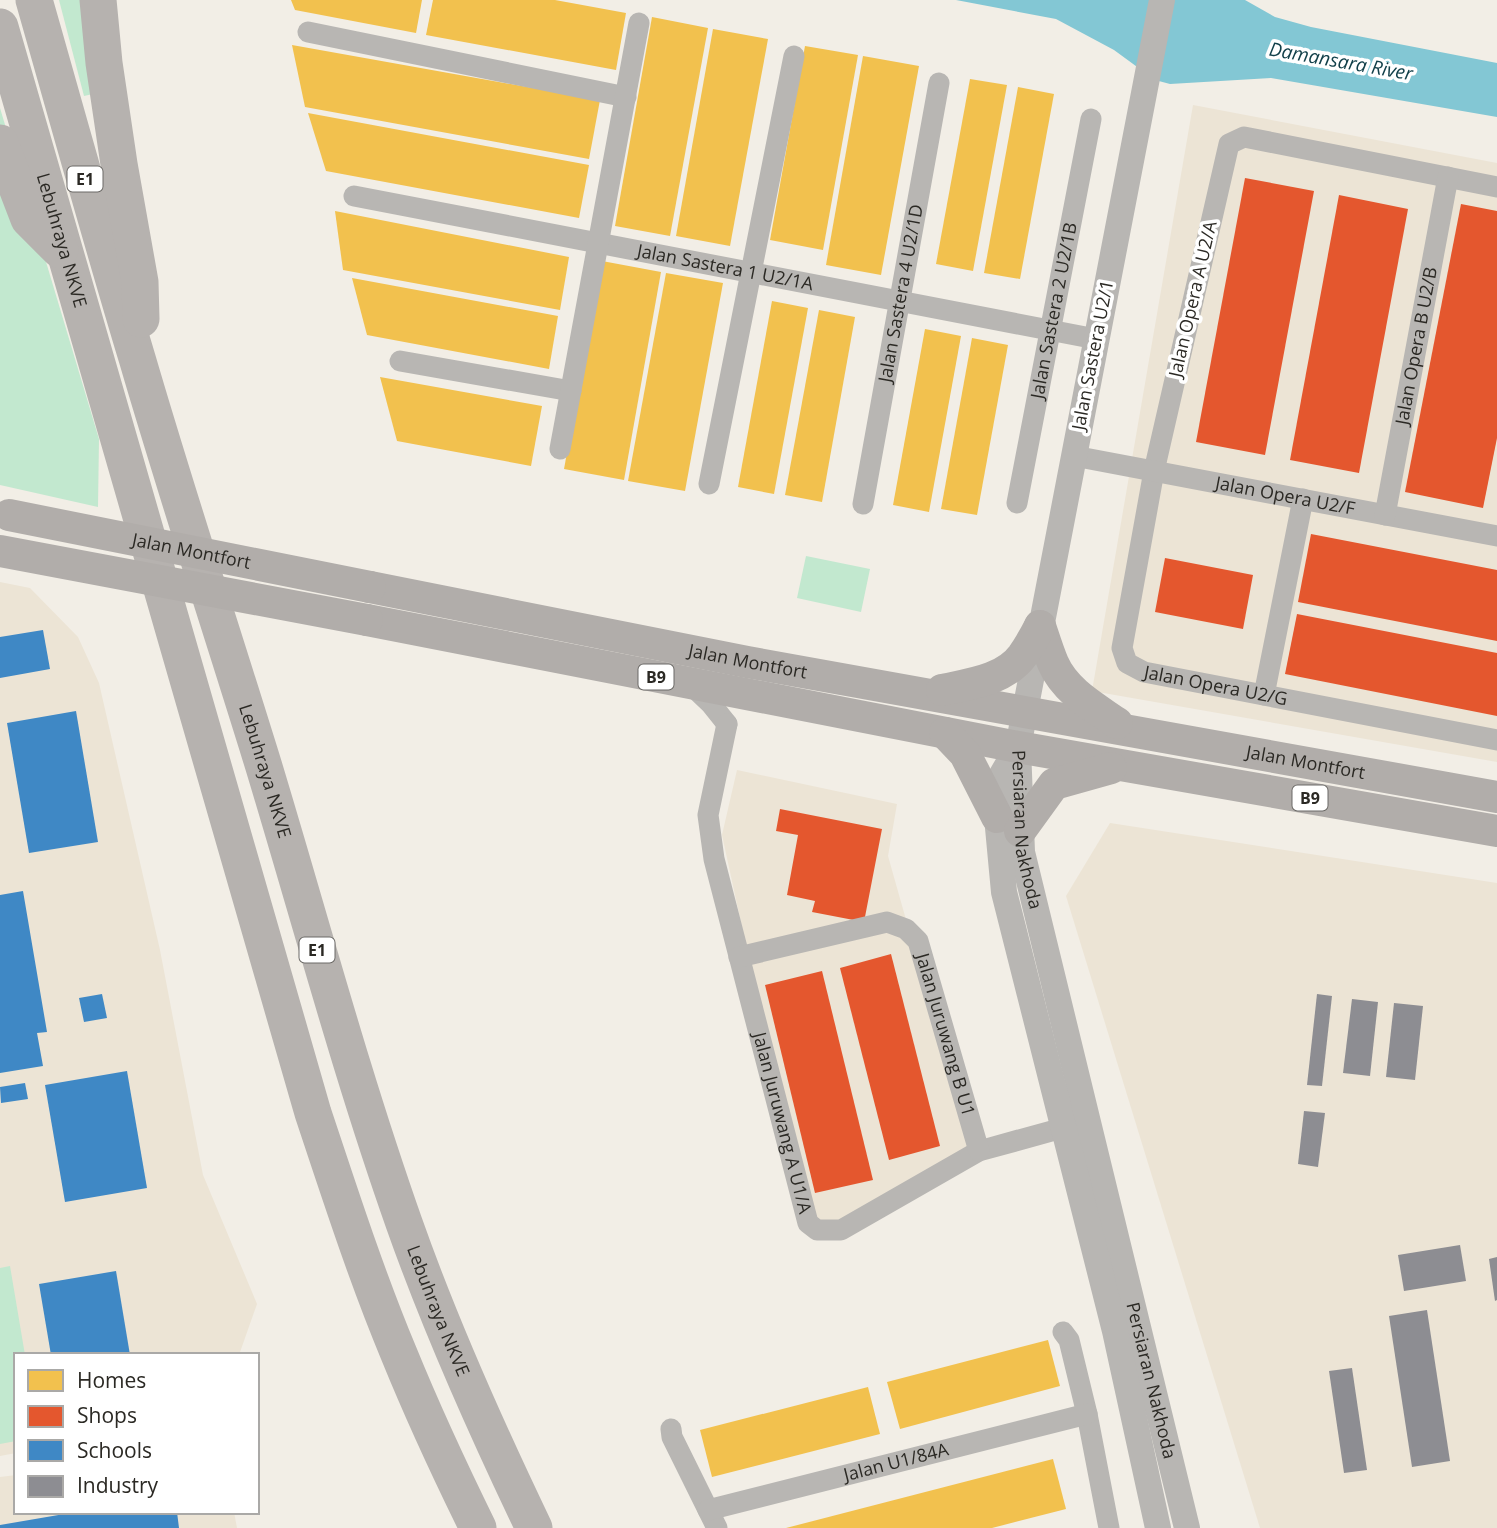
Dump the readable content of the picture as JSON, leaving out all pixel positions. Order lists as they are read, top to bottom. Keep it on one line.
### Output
{"streets":{"highway":["E1","Lebuhraya NKVE"],"main road":["Jalan Montfort","B9"],"street":["Jalan Sastera 1 U2/1A","Jalan Sastera 4 U2/1D","Jalan Opera A U2/A","Jalan Sastera 2 U2/1B","Jalan Opera B U2/B","Jalan Sastera U2/1","Jalan Opera U2/F","Jalan Opera U2/G","Persiaran Nakhoda","Jalan Juruwang B U1","Jalan Juruwang A U1/A","Jalan U1/84A"]},"crossings":[["Jalan Sastera 1 U2/1A","Jalan Sastera 4 U2/1D"],["Jalan Sastera 1 U2/1A","Jalan Sastera 2 U2/1B"],["Jalan Sastera 1 U2/1A","Jalan Sastera U2/1"],["Jalan Opera A U2/A","Jalan Opera B U2/B"],["Jalan Opera A U2/A","Jalan Opera U2/F"],["Jalan Opera A U2/A","Jalan Opera U2/G"],["Jalan Opera B U2/B","Jalan Opera U2/F"],["Jalan Sastera U2/1","Jalan Opera U2/F"],["Jalan Sastera U2/1","Jalan Montfort"],["Jalan Sastera U2/1","Persiaran Nakhoda"],["Jalan Opera U2/F","Jalan Opera U2/G"],["Jalan Montfort","Persiaran Nakhoda"],["Jalan Juruwang B U1","Jalan Juruwang A U1/A"]],"water":["Damansara River"],"legend":["Homes","Shops","Schools","Industry"]}
